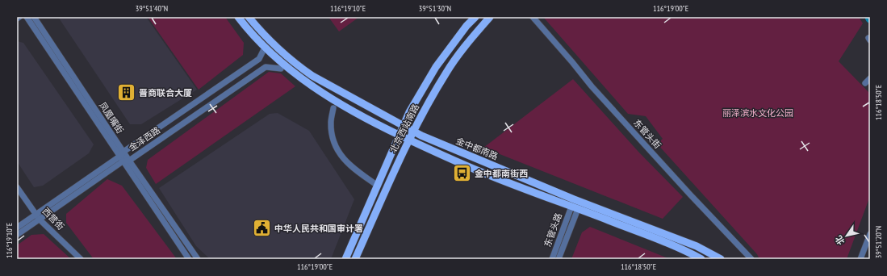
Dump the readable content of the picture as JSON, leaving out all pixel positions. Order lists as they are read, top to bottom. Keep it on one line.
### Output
{"streets":{"main road":["北京西站南路","金中都南路"],"street":["凤凰嘴街","东管头街","金泽西路","西营街","东管头路"]},"crossings":[["凤凰嘴街","金泽西路"],["北京西站南路","金中都南路"],["金泽西路","西营街"]],"parks":["丽泽滨水文化公园"],"places":{"building":["晋商联合大厦"],"bus stop":["金中都南街西"],"public building":["中华人民共和国审计署"]},"north":"bottom left","coordinates":["39°51'40\"N","116°19'10\"E","39°51'30\"N","116°19'00\"E","116°18'50\"E","39°51'20\"N"]}
